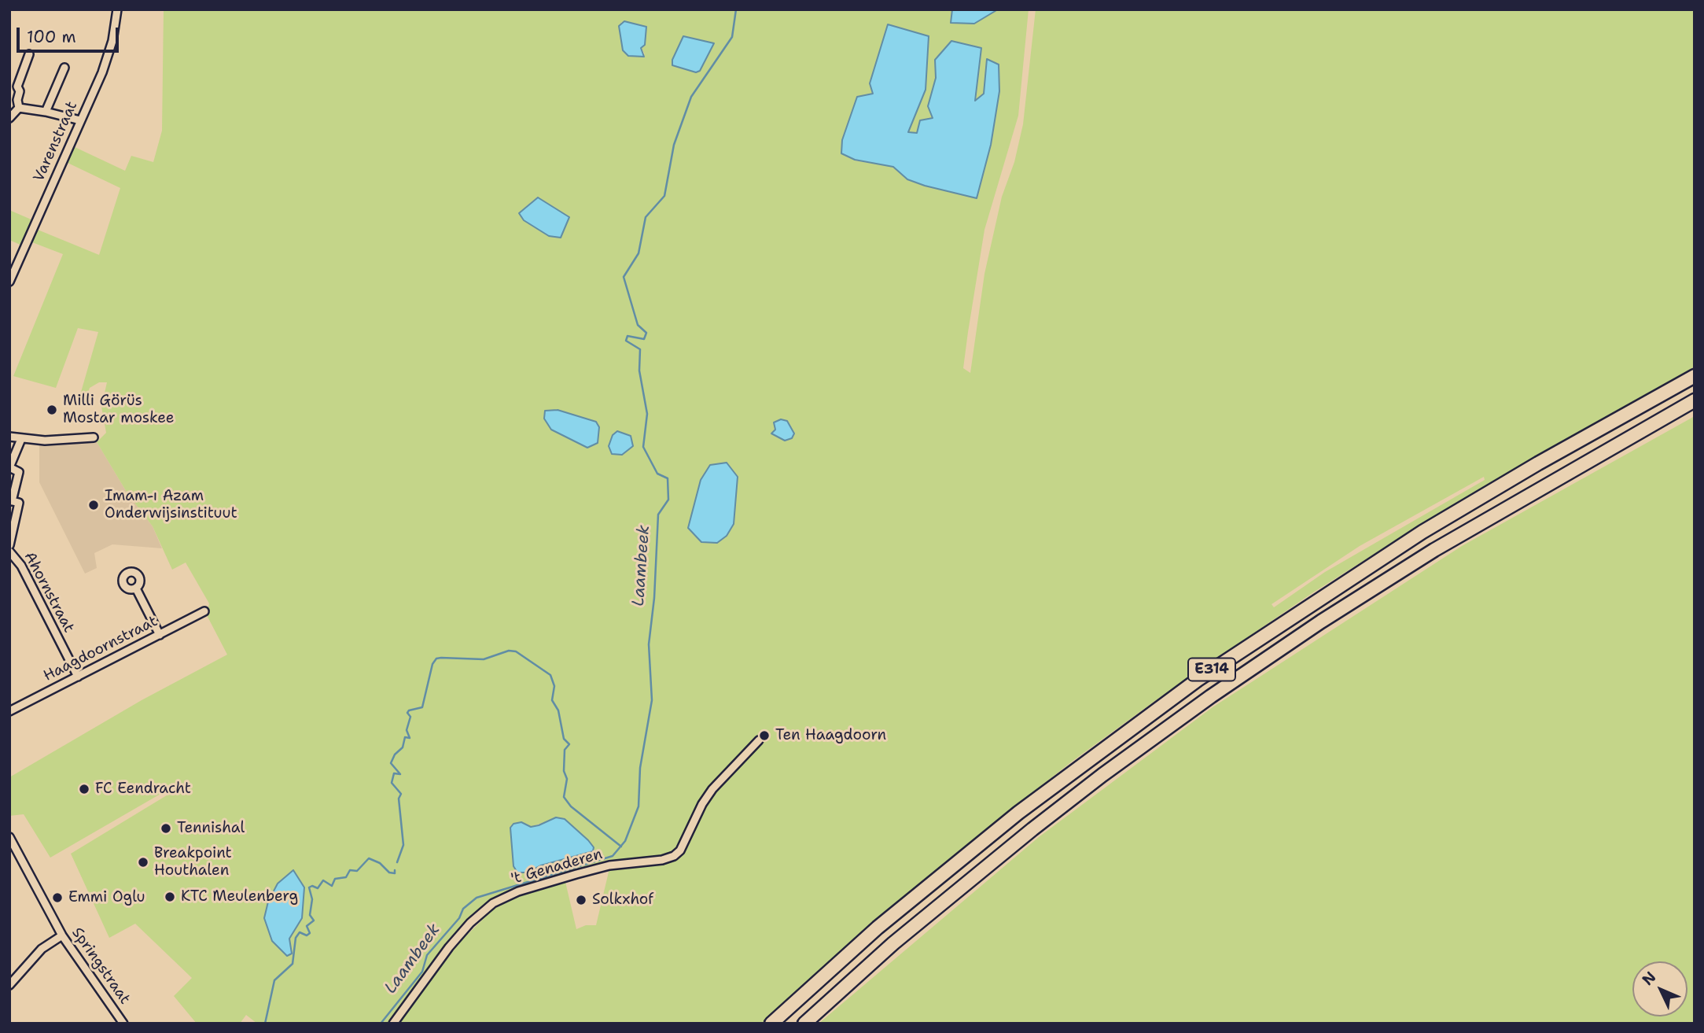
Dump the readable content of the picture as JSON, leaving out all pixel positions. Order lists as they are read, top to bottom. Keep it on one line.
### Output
{"streets":{"highway":["E314"],"street":["Varenstraat","Ahornstraat","Haagdoornstraat","'t Genaderen","Springstraat"]},"crossings":[["Ahornstraat","Haagdoornstraat"]],"water":["Laambeek"],"places":["Milli Görüs Mostar moskee","Imam-ı Azam Onderwijsinstituut","Ten Haagdoorn","FC Eendracht","Tennishal","Breakpoint Houthalen","KTC Meulenberg","Emmi Oglu","Solkxhof"],"scale_bar":"100 m","north":"top left"}
